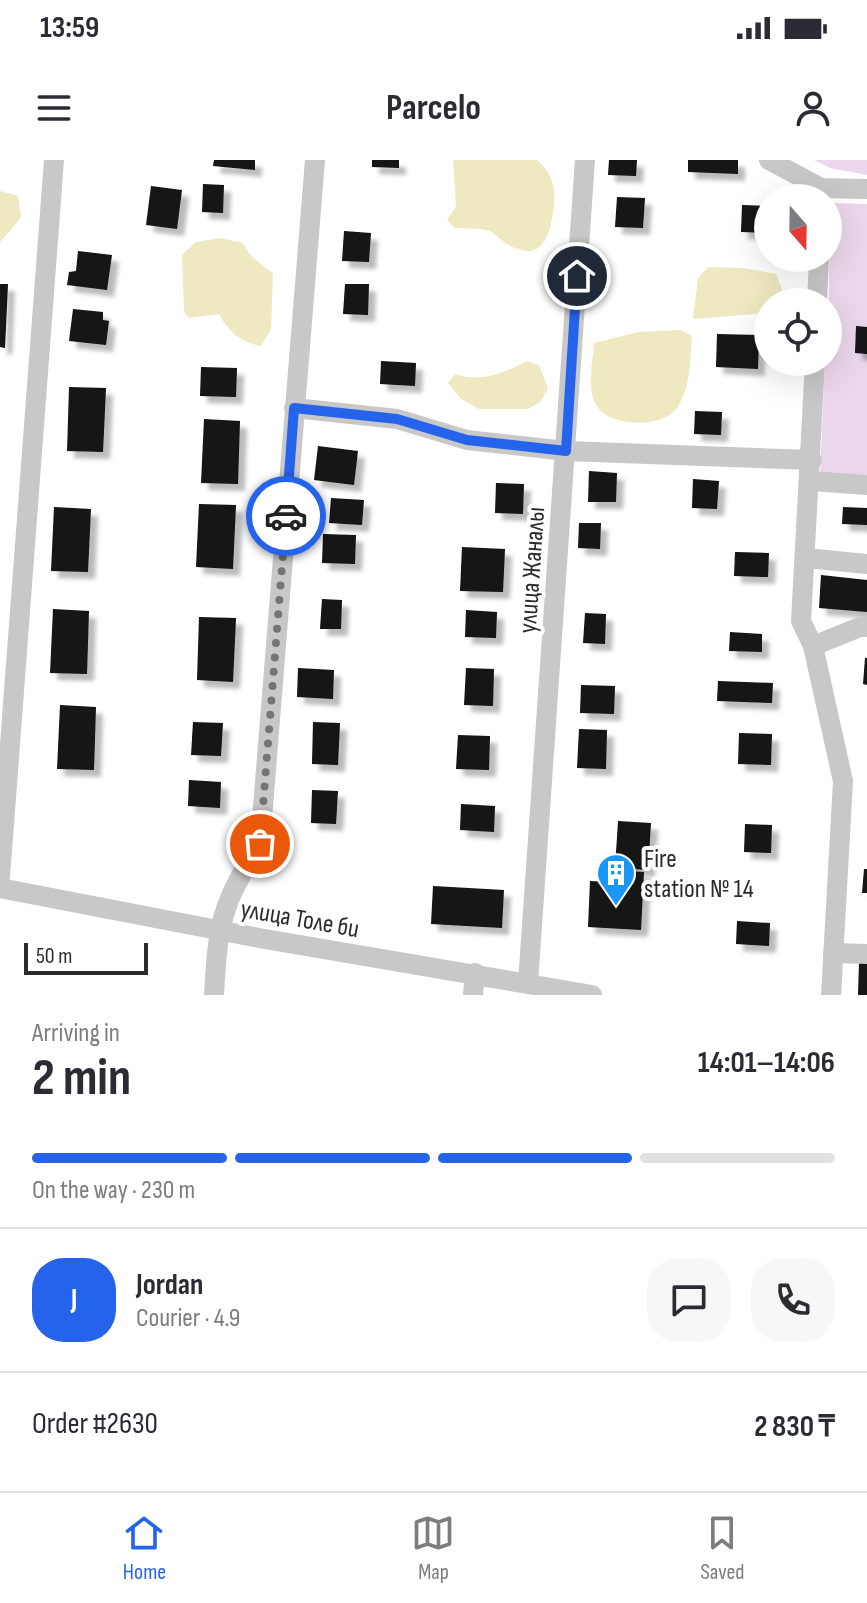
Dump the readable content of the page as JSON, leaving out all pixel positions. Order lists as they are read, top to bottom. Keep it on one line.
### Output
{"streets":{"street":["улица Жаналы","улица Толе би"]},"crossings":[["улица Жаналы","улица Толе би"]],"places":{"building":["Fire station № 14"]},"scale_bar":"50 m","north":"bottom","page":{"status":"13:59","header":"Parcelo","scale":"50 m","heading":["2 min","Arriving in","14:01–14:06"],"panel":["Jordan","Courier · 4.9","Order #2630","2 830 ₸"],"bar":"On the way · 230 m","round":"J","tabs":["Home","Map","Saved"]}}
